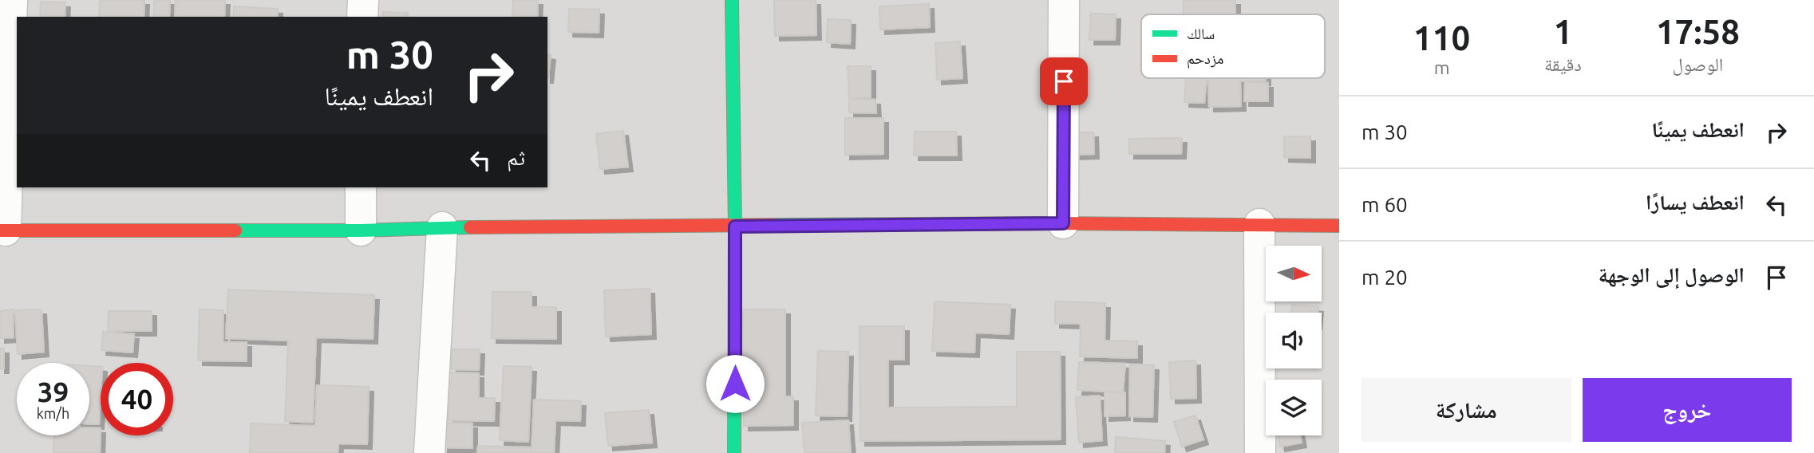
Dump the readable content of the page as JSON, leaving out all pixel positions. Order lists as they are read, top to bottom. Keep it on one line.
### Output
{"legend":["سالك","مزدحم"],"north":"right","page":{"eta":["17:58","الوصول","1","دقيقة","110","m"],"turn":["30 m","انعطف يمينًا"],"list":[{"name":"انعطف يمينًا","value":"30 m"},{"name":"انعطف يسارًا","value":"60 m"},{"name":"الوصول إلى الوجهة","value":"20 m"}],"then":"ثم","speed":"39 km/h","limit":"40","buttons":["خروج","مشاركة"]}}
